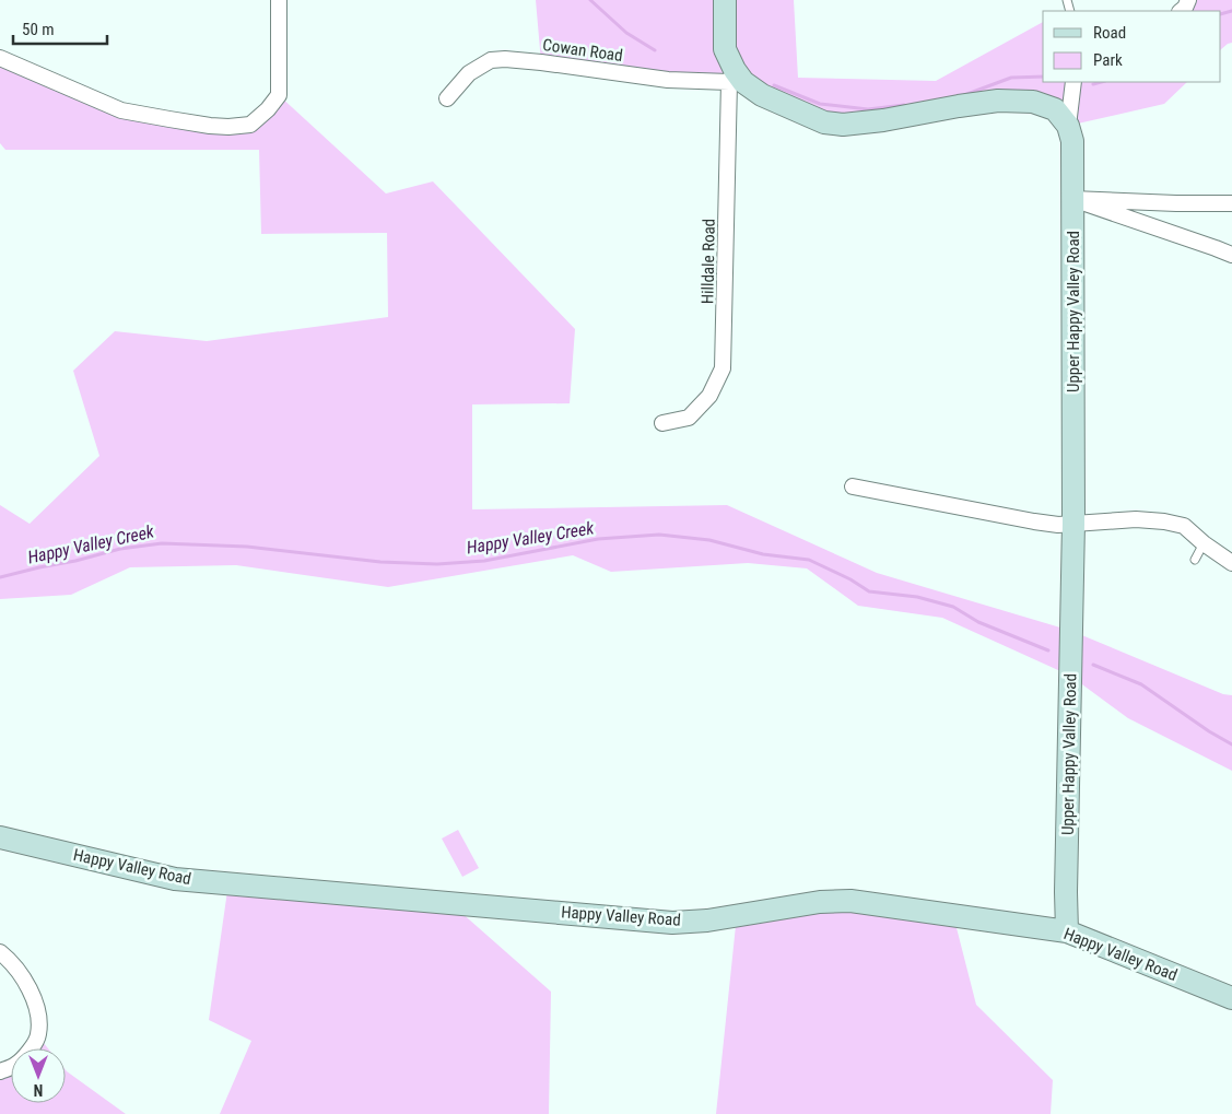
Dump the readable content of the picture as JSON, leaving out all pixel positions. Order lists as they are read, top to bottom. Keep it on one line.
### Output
{"streets":{"street":["Cowan Road","Hilldale Road","Upper Happy Valley Road","Happy Valley Road"]},"crossings":[["Cowan Road","Hilldale Road"],["Upper Happy Valley Road","Happy Valley Road"]],"water":["Happy Valley Creek"],"legend":["Road","Park"],"scale_bar":"50 m","north":"bottom"}
